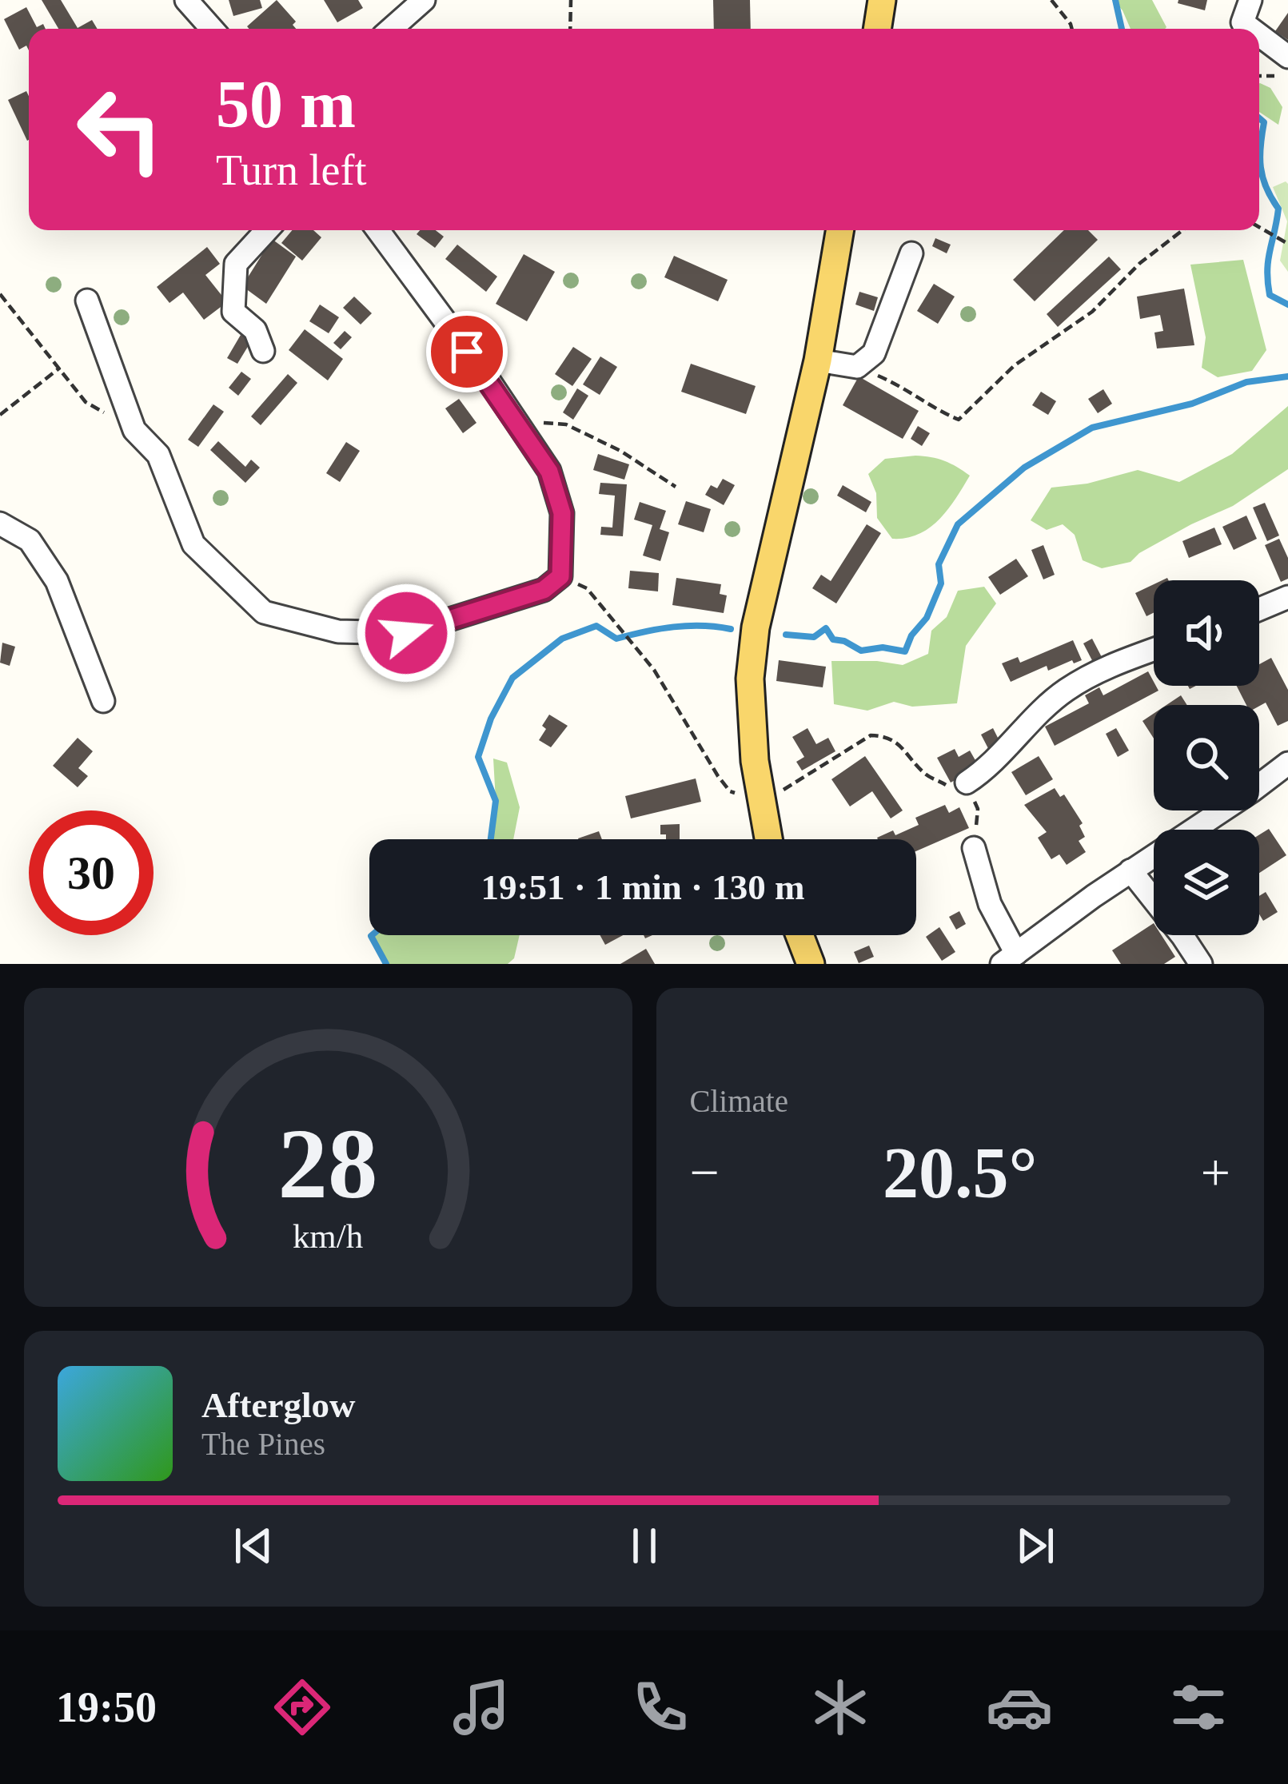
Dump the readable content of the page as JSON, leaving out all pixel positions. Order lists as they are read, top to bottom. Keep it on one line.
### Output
{"page":{"turn":["50 m","Turn left"],"limit":"30","trip":"19:51 · 1 min · 130 m","tile":"Climate","heat":["−","20.5°","+"],"song":["Afterglow","The Pines"],"tabs":"19:50","gauge":["28","km/h"]}}
